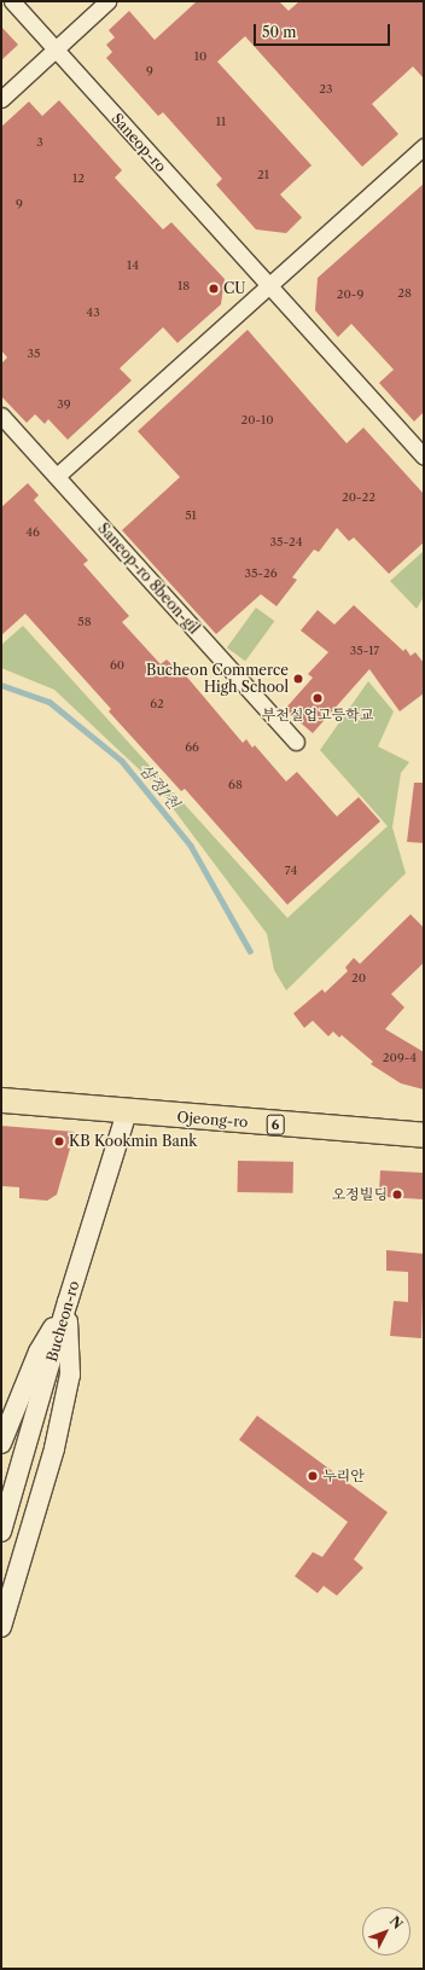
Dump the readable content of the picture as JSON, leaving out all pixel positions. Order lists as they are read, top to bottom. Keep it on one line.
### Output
{"streets":{"main road":["Ojeong-ro","6"],"street":["Saneop-ro","Saneop-ro 8beon-gil","Bucheon-ro"]},"crossings":[["Ojeong-ro","Bucheon-ro"]],"water":["삼정1천"],"places":["CU","Bucheon Commerce High School","부천실업고등학교","KB Kookmin Bank","오정빌딩","누리안"],"house_numbers":["10","9","23","11","3","21","12","9","14","18","28","20-9","43","35","39","20-10","20-22","51","46","35-24","35-26","58","35-17","60","62","66","68","74","20","209-4"],"scale_bar":"50 m","north":"top right"}
